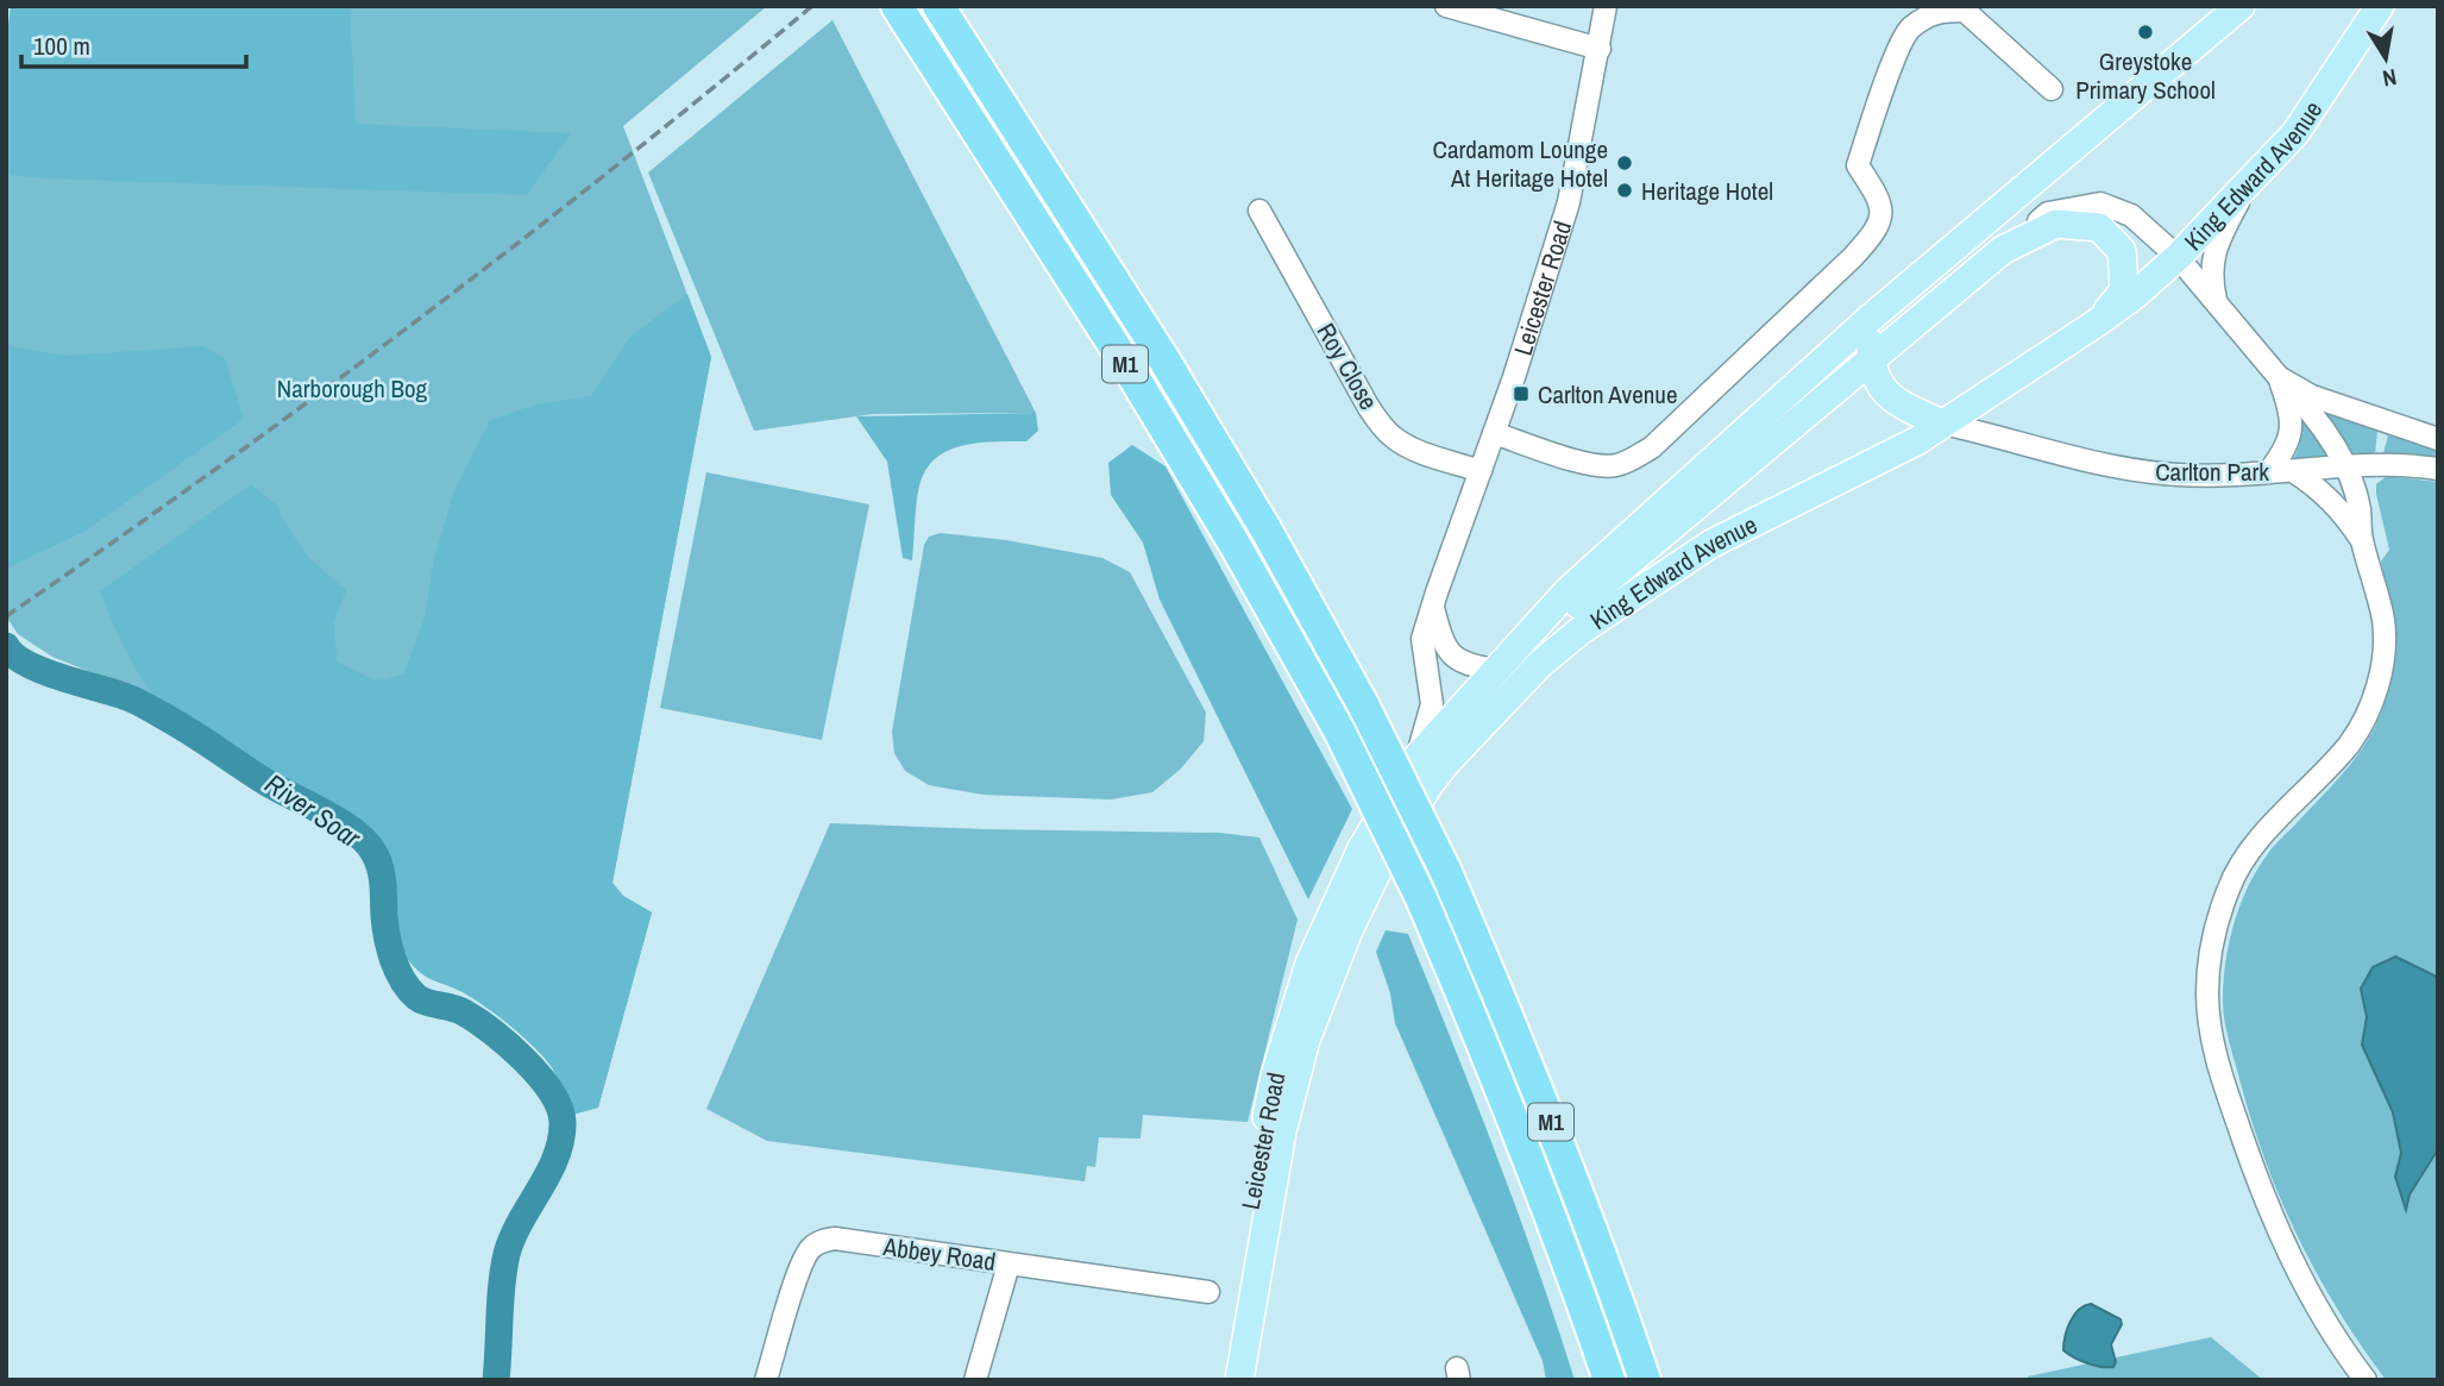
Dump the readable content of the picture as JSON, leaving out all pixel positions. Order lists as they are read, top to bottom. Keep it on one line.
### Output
{"streets":{"highway":["M1"],"main road":["King Edward Avenue","Leicester Road"],"street":["Roy Close","Carlton Park","Abbey Road"]},"crossings":[["King Edward Avenue","Leicester Road"],["King Edward Avenue","Carlton Park"],["Leicester Road","Roy Close"]],"water":["River Soar"],"parks":["Narborough Bog"],"places":{"other":["Greystoke Primary School","Cardamom Lounge At Heritage Hotel","Heritage Hotel"],"transit":["Carlton Avenue"]},"scale_bar":"100 m","north":"bottom"}
